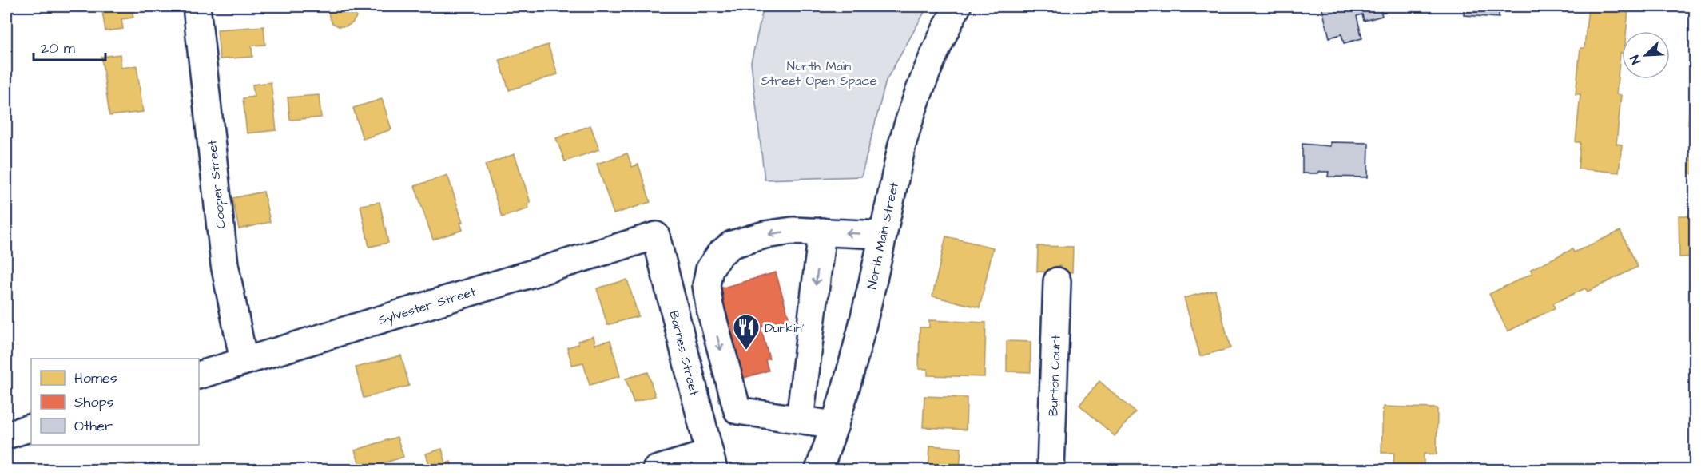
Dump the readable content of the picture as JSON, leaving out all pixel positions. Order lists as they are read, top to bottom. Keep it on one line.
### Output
{"streets":{"street":["Cooper Street","North Main Street","Sylvester Street","Barnes Street","Burton Court"]},"crossings":[["Cooper Street","Sylvester Street"],["Sylvester Street","Barnes Street"]],"parks":["North Main Street Open Space"],"places":{"restaurant":["Dunkin'"]},"legend":["Homes","Shops","Other"],"scale_bar":"20 m","north":"bottom left"}
